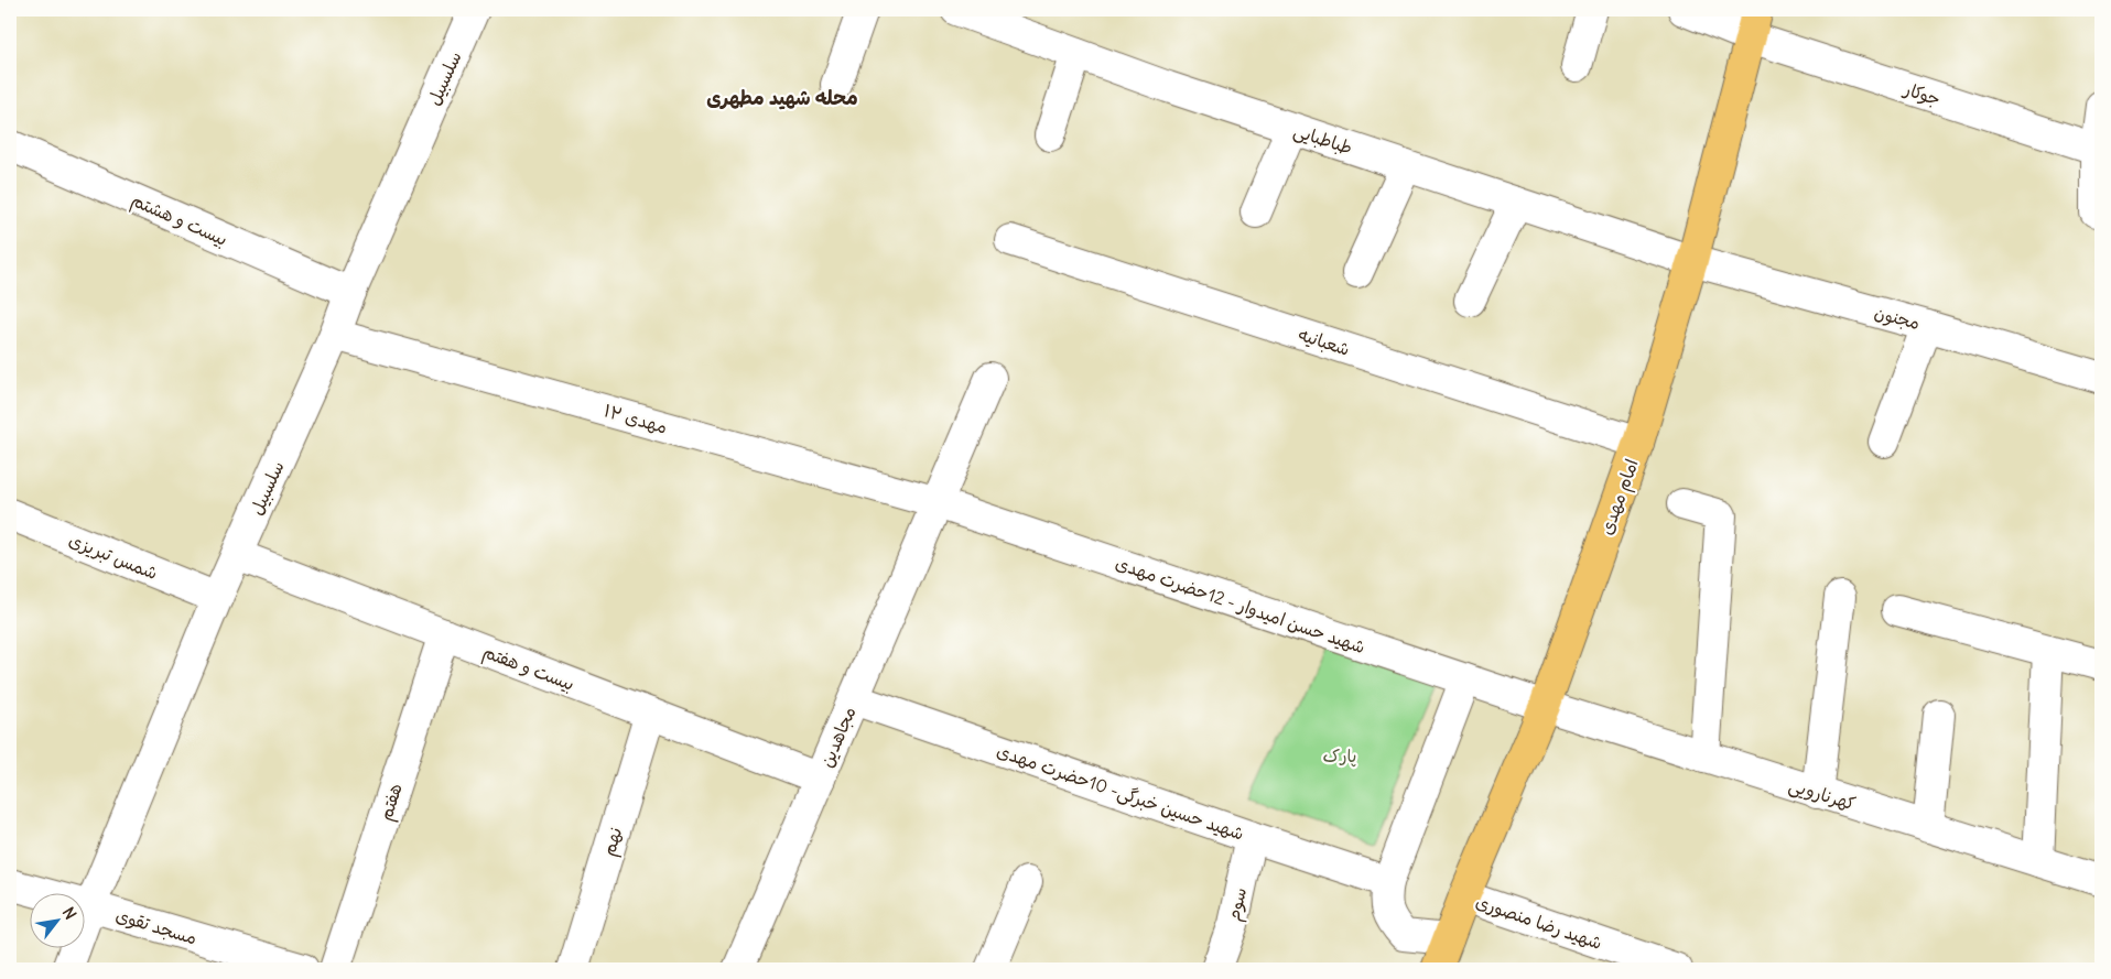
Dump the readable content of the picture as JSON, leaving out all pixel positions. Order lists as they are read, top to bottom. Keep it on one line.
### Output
{"streets":{"main road":["امام مهدی"],"street":["سلسبیل","جوکار","طباطبایی","بیست و هشتم","مجنون","شعبانیه","مهدی ۱۲","شمس تبریزی","شهید حسن امیدوار - 12حضرت مهدی","بیست و هفتم","مجاهدین","شهید حسین خبرگی- 10حضرت مهدی","کهرنارویی","هفتم","نهم","سوم","شهید رضا منصوری","مسجد تقوی"]},"crossings":[["سلسبیل","بیست و هشتم"],["سلسبیل","مهدی ۱۲"],["سلسبیل","شمس تبریزی"],["سلسبیل","بیست و هفتم"],["سلسبیل","مسجد تقوی"],["جوکار","امام مهدی"],["طباطبایی","مجنون"],["طباطبایی","امام مهدی"],["مجنون","امام مهدی"],["شعبانیه","امام مهدی"],["مهدی ۱۲","شهید حسن امیدوار - 12حضرت مهدی"],["مهدی ۱۲","مجاهدین"],["امام مهدی","شهید حسن امیدوار - 12حضرت مهدی"],["امام مهدی","کهرنارویی"],["امام مهدی","شهید رضا منصوری"],["شهید حسن امیدوار - 12حضرت مهدی","مجاهدین"],["شهید حسن امیدوار - 12حضرت مهدی","کهرنارویی"],["بیست و هفتم","مجاهدین"],["بیست و هفتم","هفتم"],["بیست و هفتم","نهم"],["مجاهدین","شهید حسین خبرگی- 10حضرت مهدی"],["شهید حسین خبرگی- 10حضرت مهدی","سوم"]],"districts":["محله شهید مطهری"],"parks":["پارک"],"north":"top right"}
